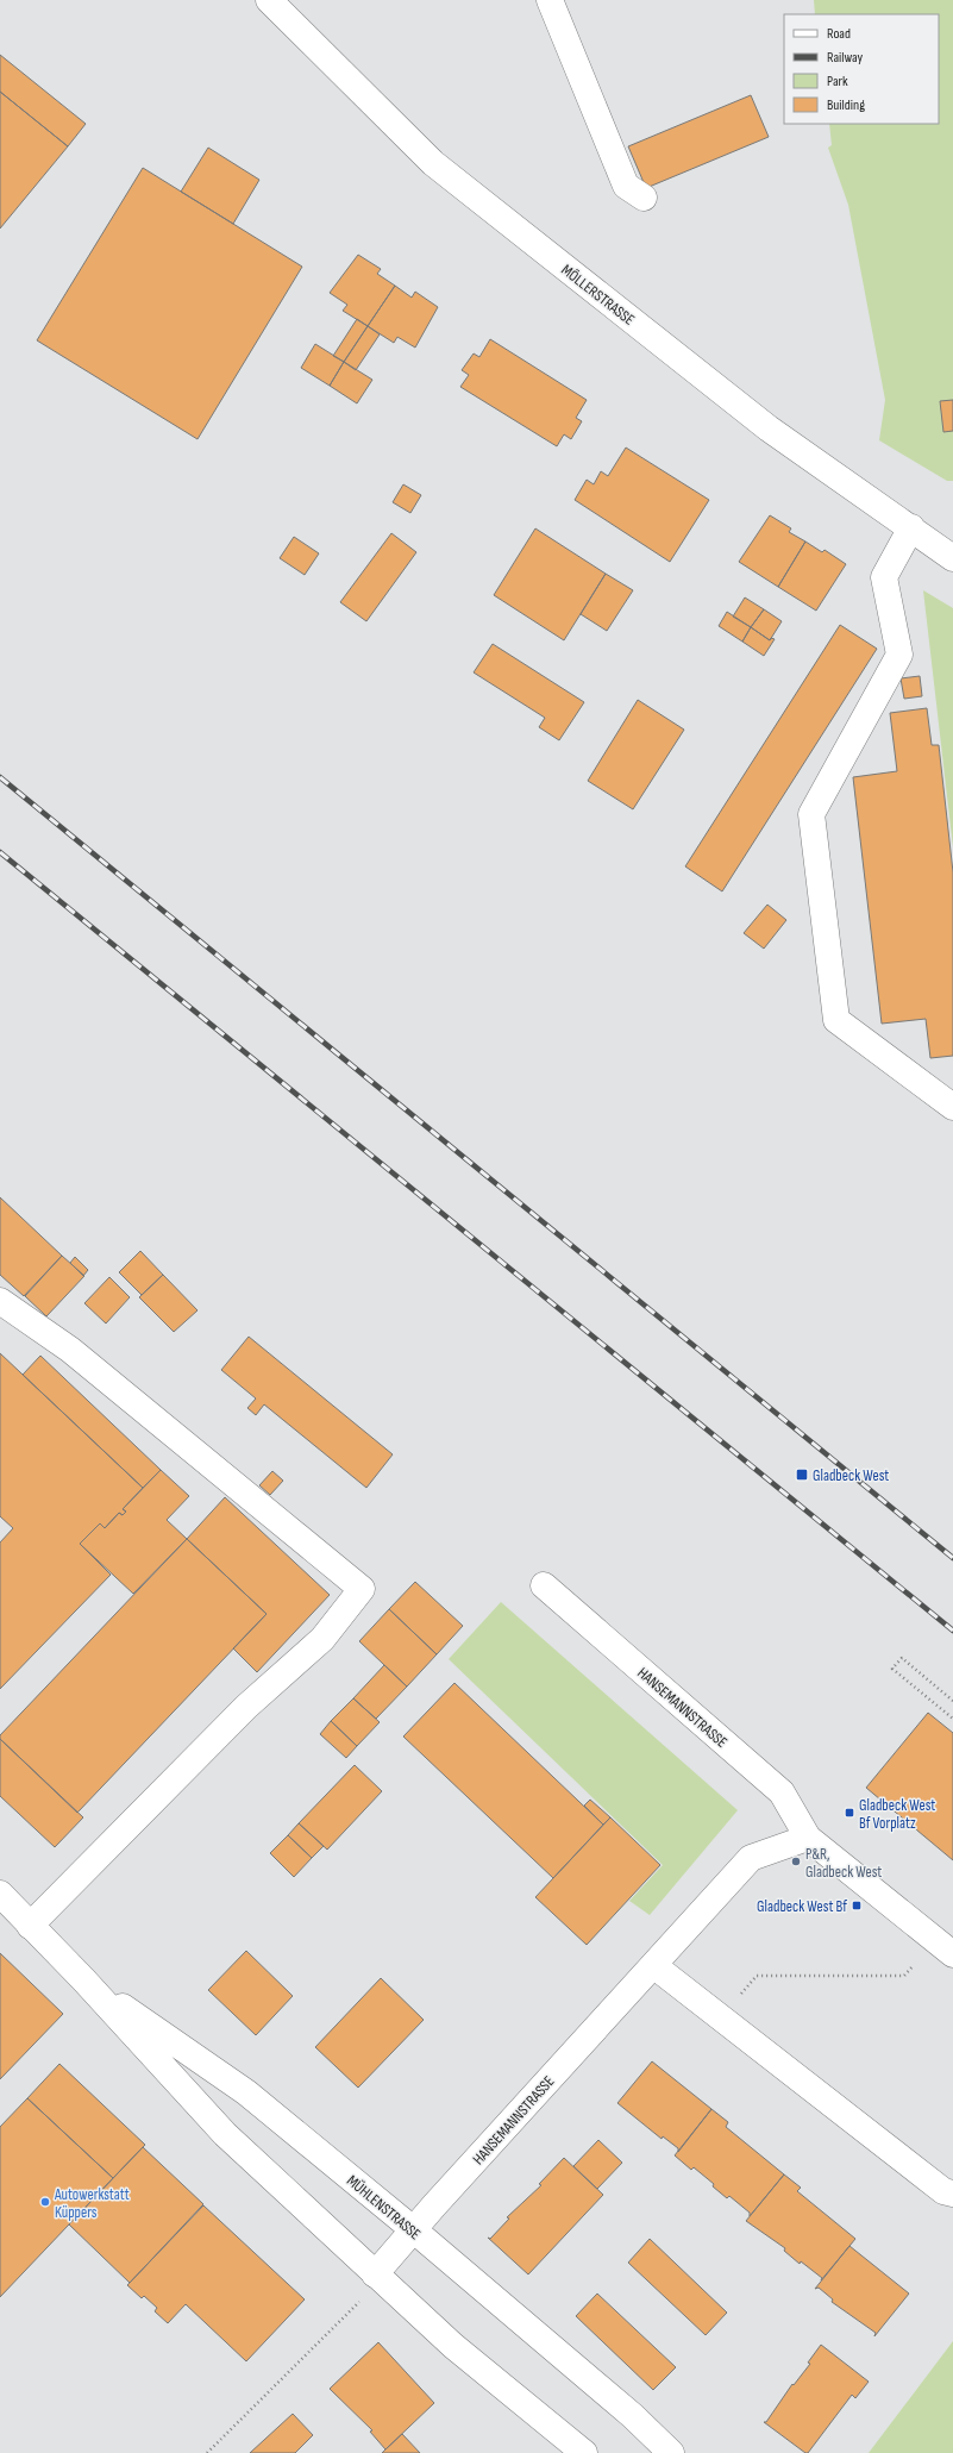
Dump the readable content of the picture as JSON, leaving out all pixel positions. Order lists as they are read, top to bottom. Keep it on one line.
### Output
{"streets":{"street":["MÖLLERSTRASSE","HANSEMANNSTRASSE","MÜHLENSTRASSE"]},"crossings":[["HANSEMANNSTRASSE","MÜHLENSTRASSE"]],"places":{"transit":["Gladbeck West","Gladbeck West Bf Vorplatz","Gladbeck West Bf"],"other":["P&R, Gladbeck West","Autowerkstatt Küppers"]},"legend":["Road","Railway","Park","Building"]}
